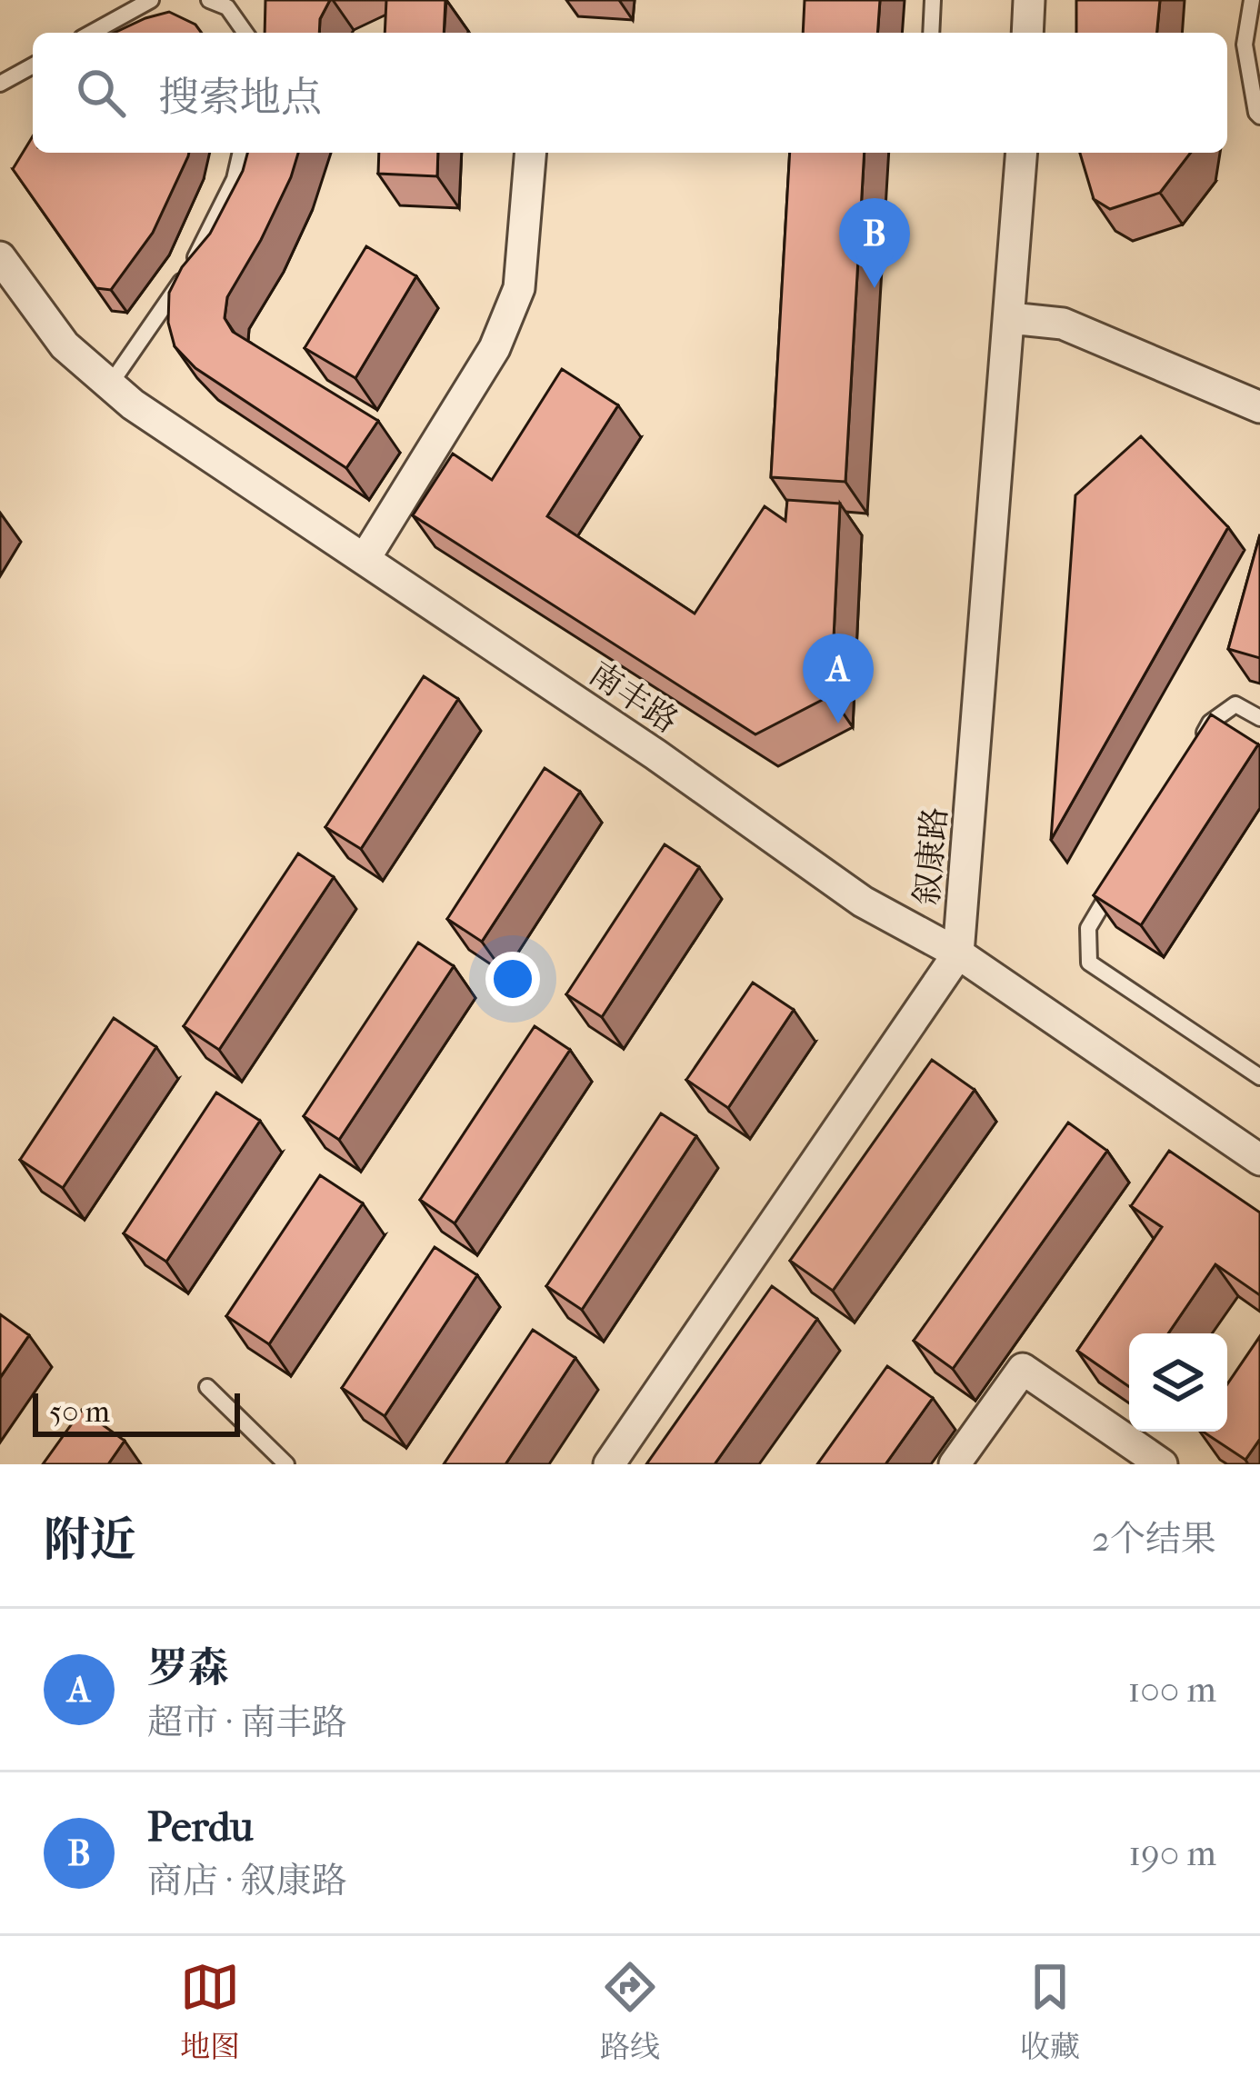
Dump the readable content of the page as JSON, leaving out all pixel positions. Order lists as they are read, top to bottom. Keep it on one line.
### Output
{"streets":{"street":["南丰路","叙康路"]},"crossings":[["南丰路","叙康路"]],"scale_bar":"50 m","page":{"search":"搜索地点","pins":["B","A"],"scale":"50 m","heading":["附近","2个结果"],"list":[{"mark":"A","name":"罗森","note":"超市 · 南丰路","value":"100 m"},{"mark":"B","name":"Perdu","note":"商店 · 叙康路","value":"190 m"}],"nav":["地图","路线","收藏"]}}
